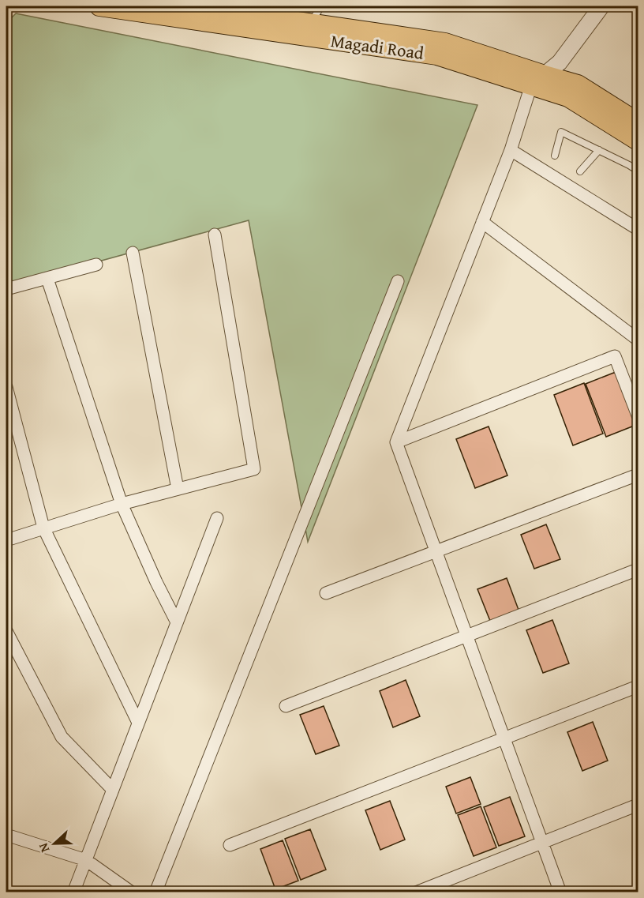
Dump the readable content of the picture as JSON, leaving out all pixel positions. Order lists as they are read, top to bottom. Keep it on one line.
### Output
{"streets":{"main road":["Magadi Road"]},"north":"left"}
